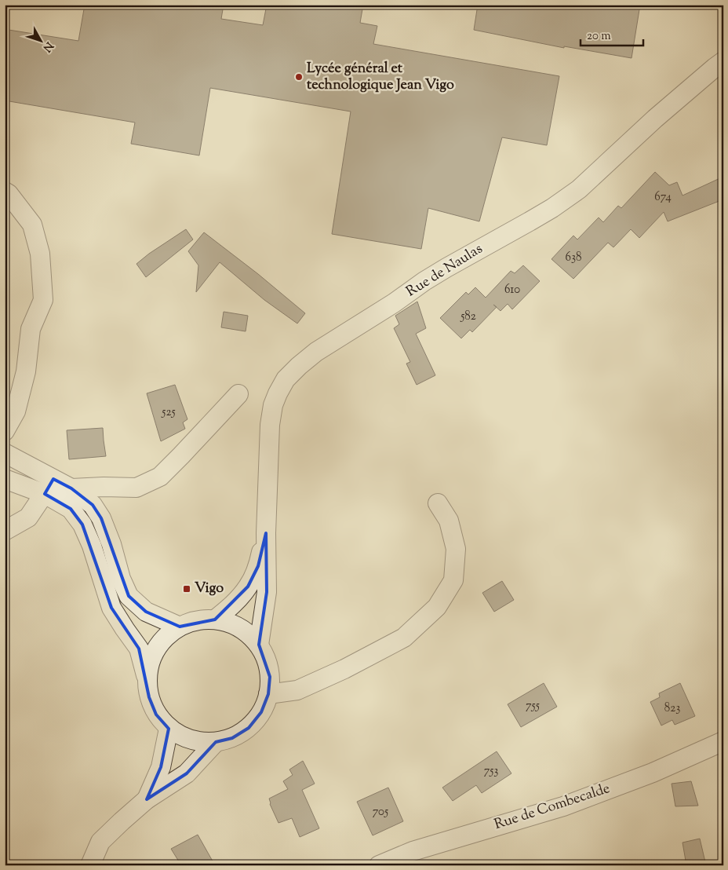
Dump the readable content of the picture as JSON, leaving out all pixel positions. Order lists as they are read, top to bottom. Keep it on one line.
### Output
{"streets":{"street":["Rue de Naulas","Rue de Combecalde"]},"places":{"other":["Lycée général et technologique Jean Vigo"],"transit":["Vigo"]},"house_numbers":["674","638","610","582","525","755","823","753","705"],"scale_bar":"20 m","north":"bottom right"}
